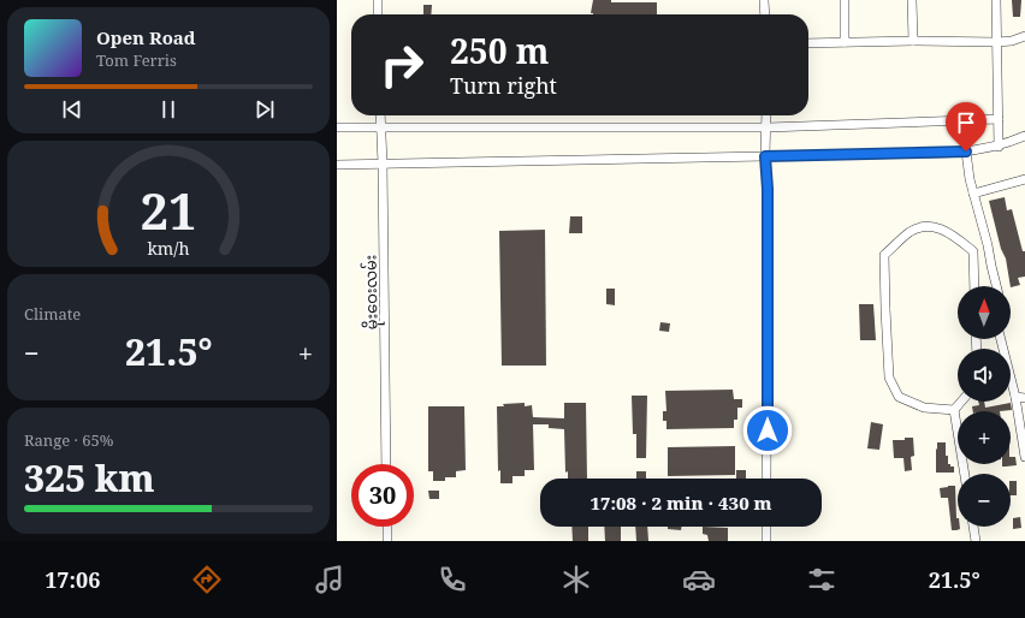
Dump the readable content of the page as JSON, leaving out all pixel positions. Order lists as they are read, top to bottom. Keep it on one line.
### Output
{"streets":{"street":["မိုးဝေးလမ်း"]},"north":"top","page":{"turn":["250 m","Turn right"],"song":["Open Road","Tom Ferris"],"tile":["Climate",["Range · 65%","325 km"]],"map_buttons":["+","−"],"heat":["−","21.5°","+"],"limit":"30","trip":"17:08 · 2 min · 430 m","tabs":["17:06","21.5°"],"gauge":["21","km/h"]}}
